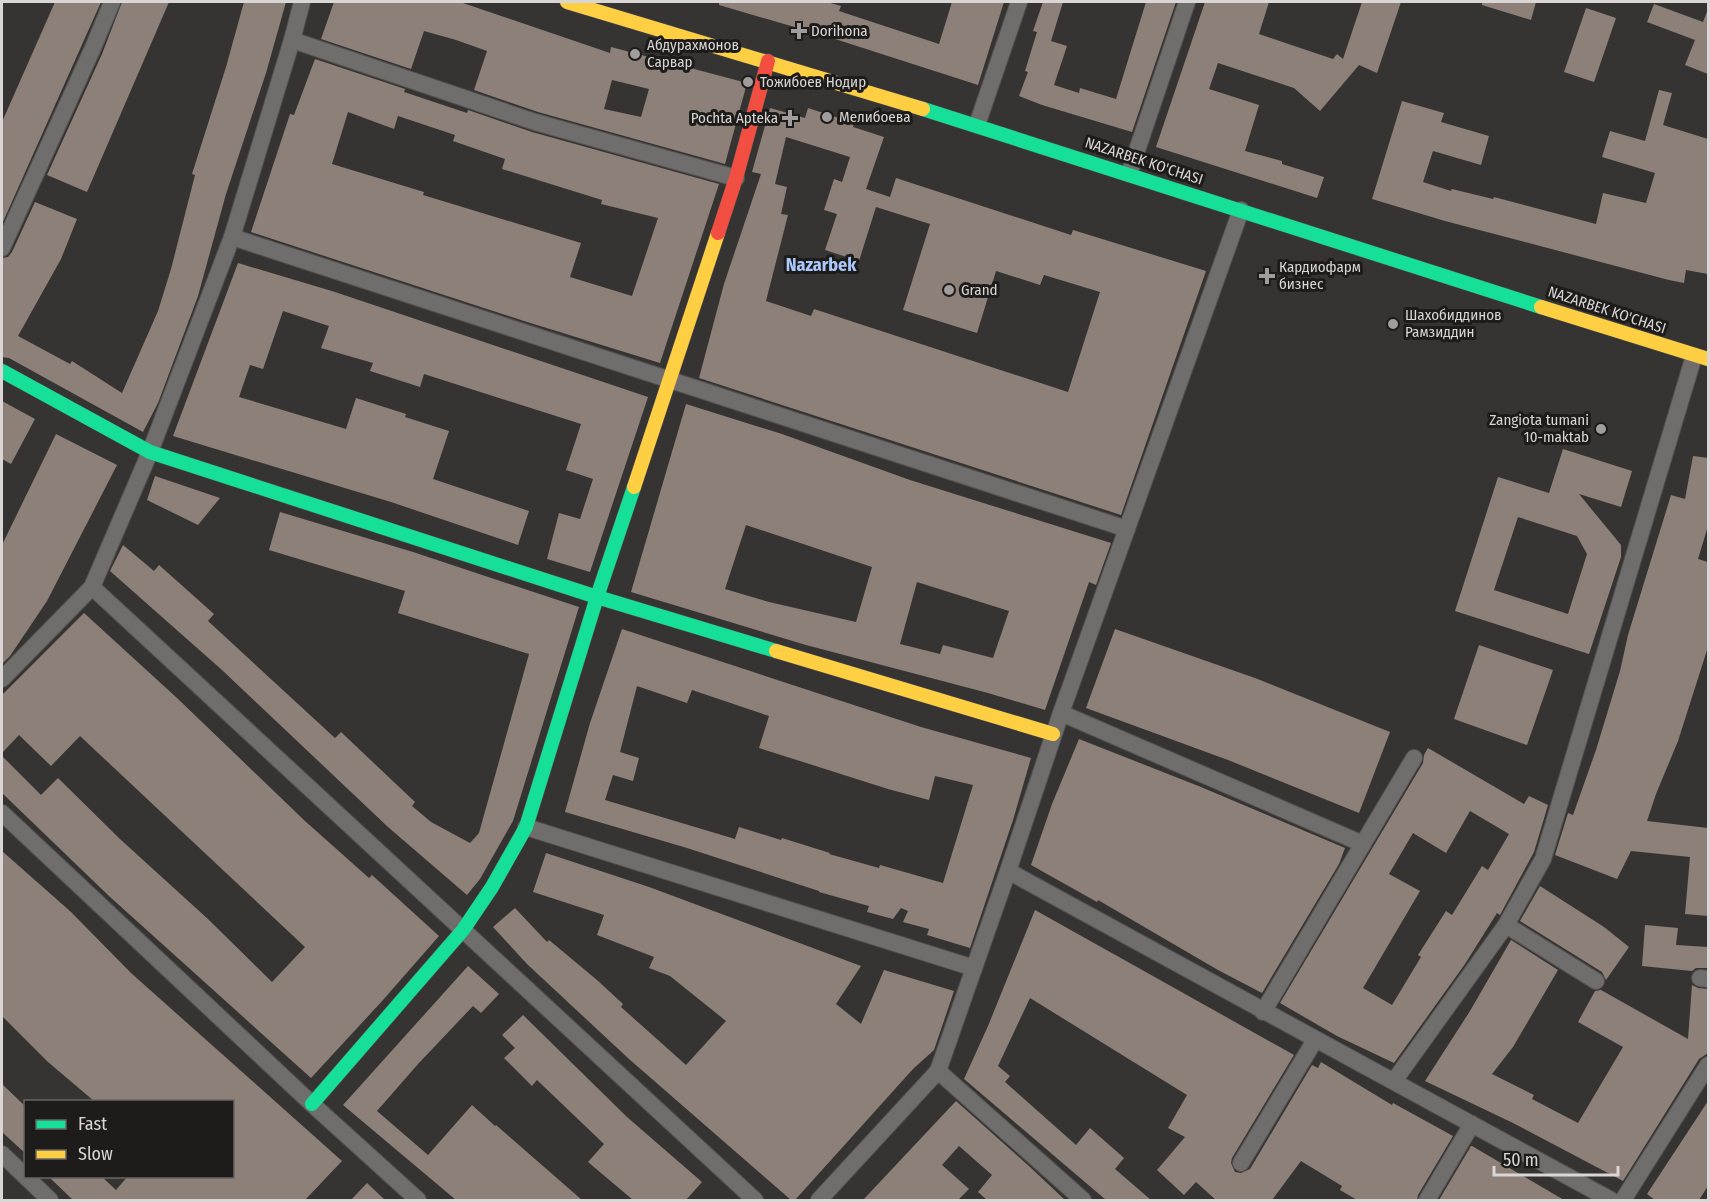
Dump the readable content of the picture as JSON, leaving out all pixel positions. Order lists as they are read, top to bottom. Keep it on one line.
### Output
{"streets":{"street":["NAZARBEK KO'CHASI"]},"districts":["Nazarbek"],"places":{"health":["Dorihona","Pochta Apteka","Кардиофарм бизнес"],"other":["Абдурахмонов Сарвар","Тожибоев Нодир","Мелибоева","Grand","Шахобиддинов Рамзиддин","Zangiota tumani 10-maktab"]},"legend":["Fast","Slow"],"scale_bar":"50 m"}
